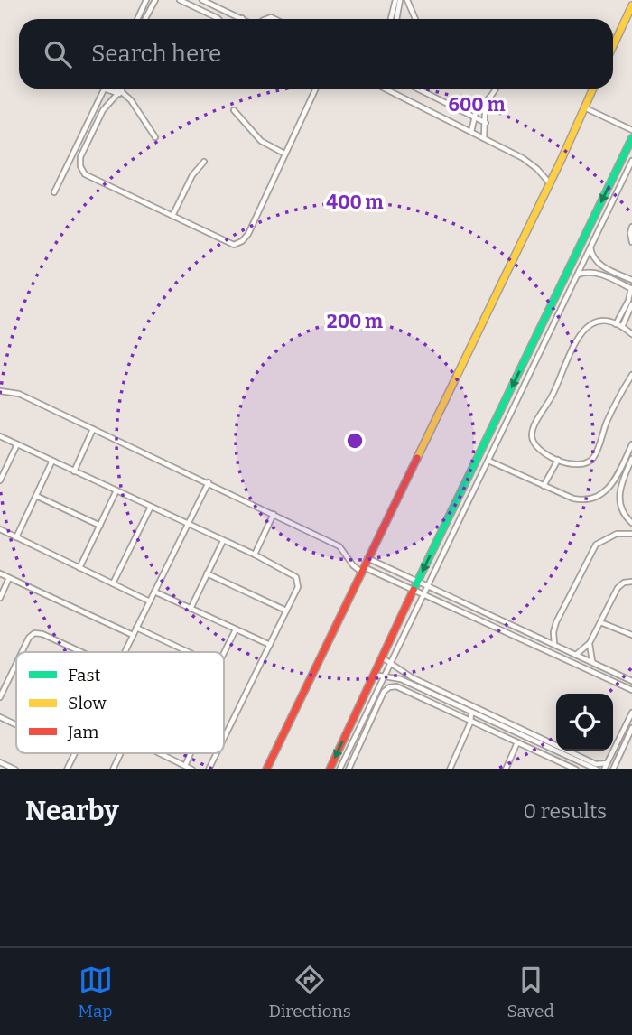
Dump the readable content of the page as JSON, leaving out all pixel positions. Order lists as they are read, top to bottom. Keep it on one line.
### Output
{"legend":["Fast","Slow","Jam"],"page":{"search":"Search here","heading":["Nearby","0 results"],"nav":["Map","Directions","Saved"]},"rings":["600 m","400 m","200 m"]}
